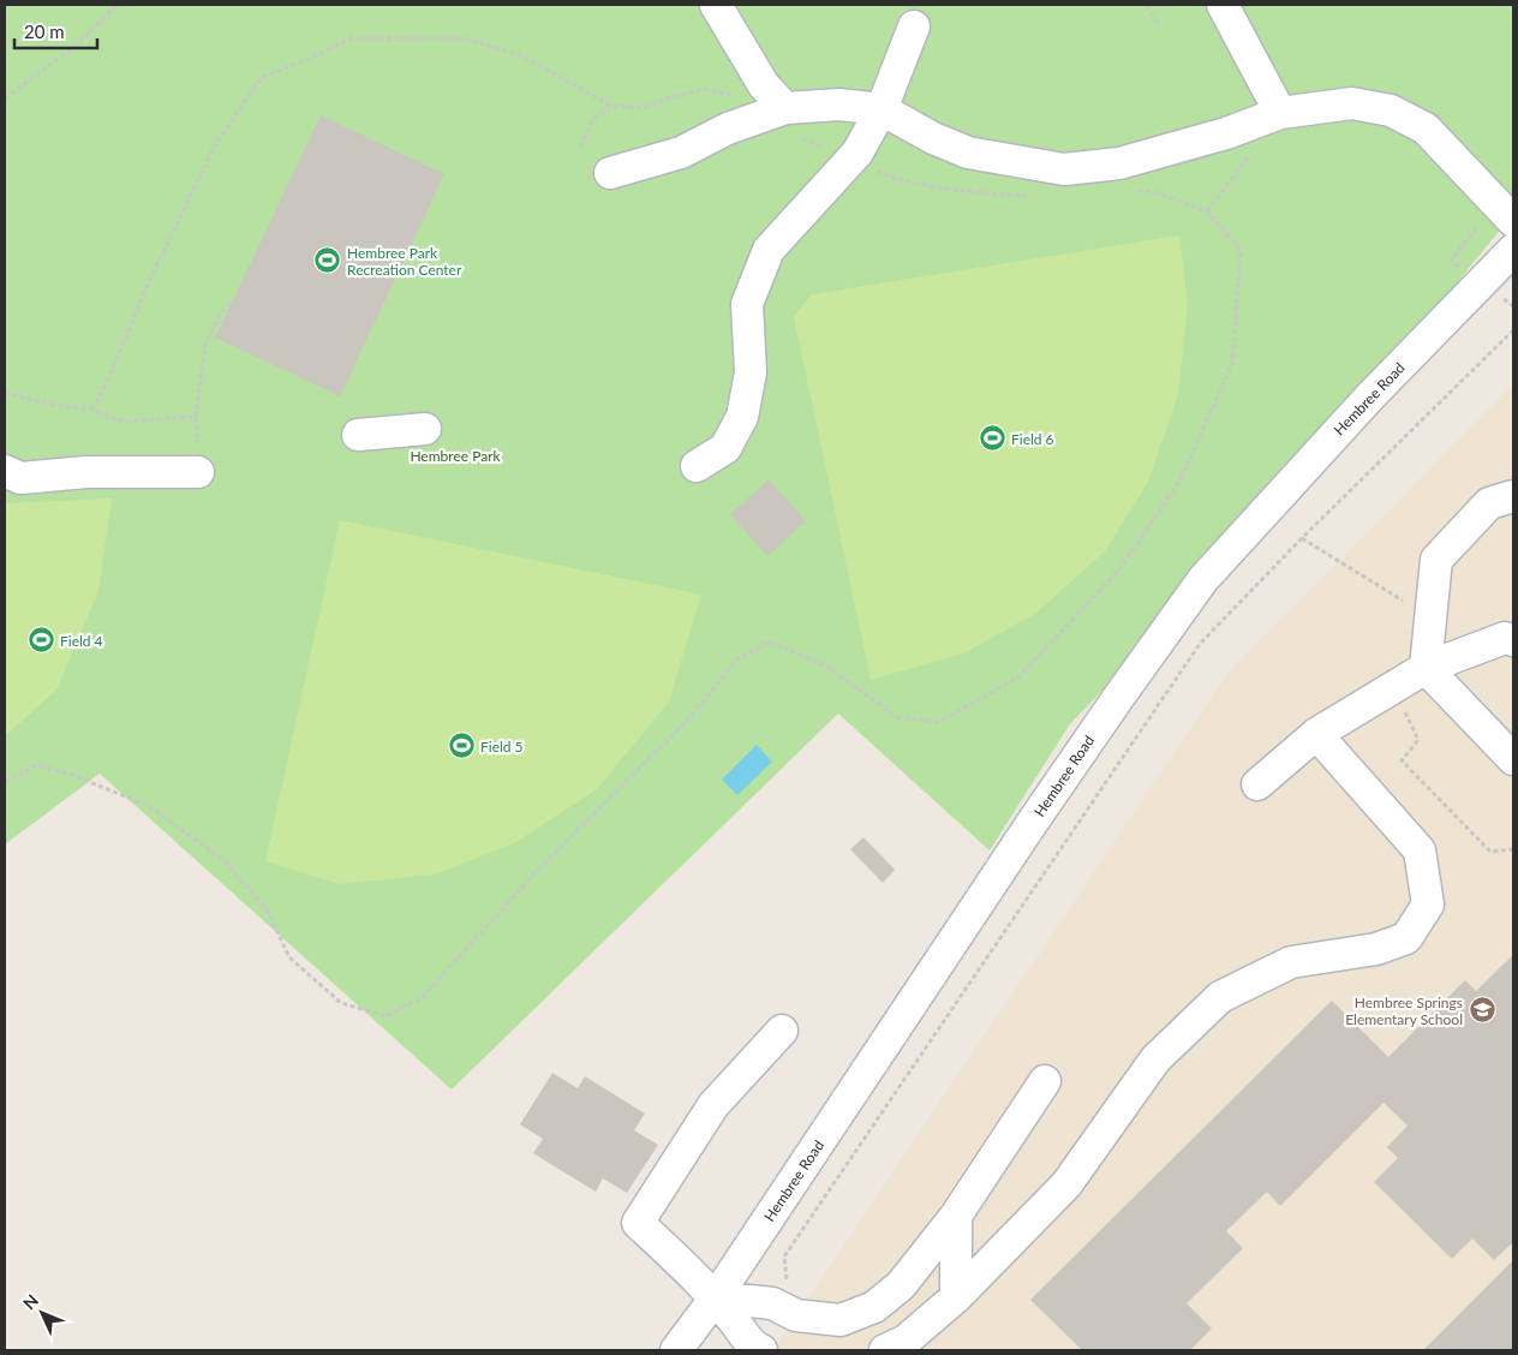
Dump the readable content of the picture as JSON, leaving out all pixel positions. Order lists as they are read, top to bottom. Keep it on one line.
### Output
{"streets":{"street":["Hembree Road"]},"parks":["Hembree Park"],"places":{"sports":["Hembree Park Recreation Center","Field 6","Field 4","Field 5"],"school or university":["Hembree Springs Elementary School"]},"scale_bar":"20 m","north":"top left"}
